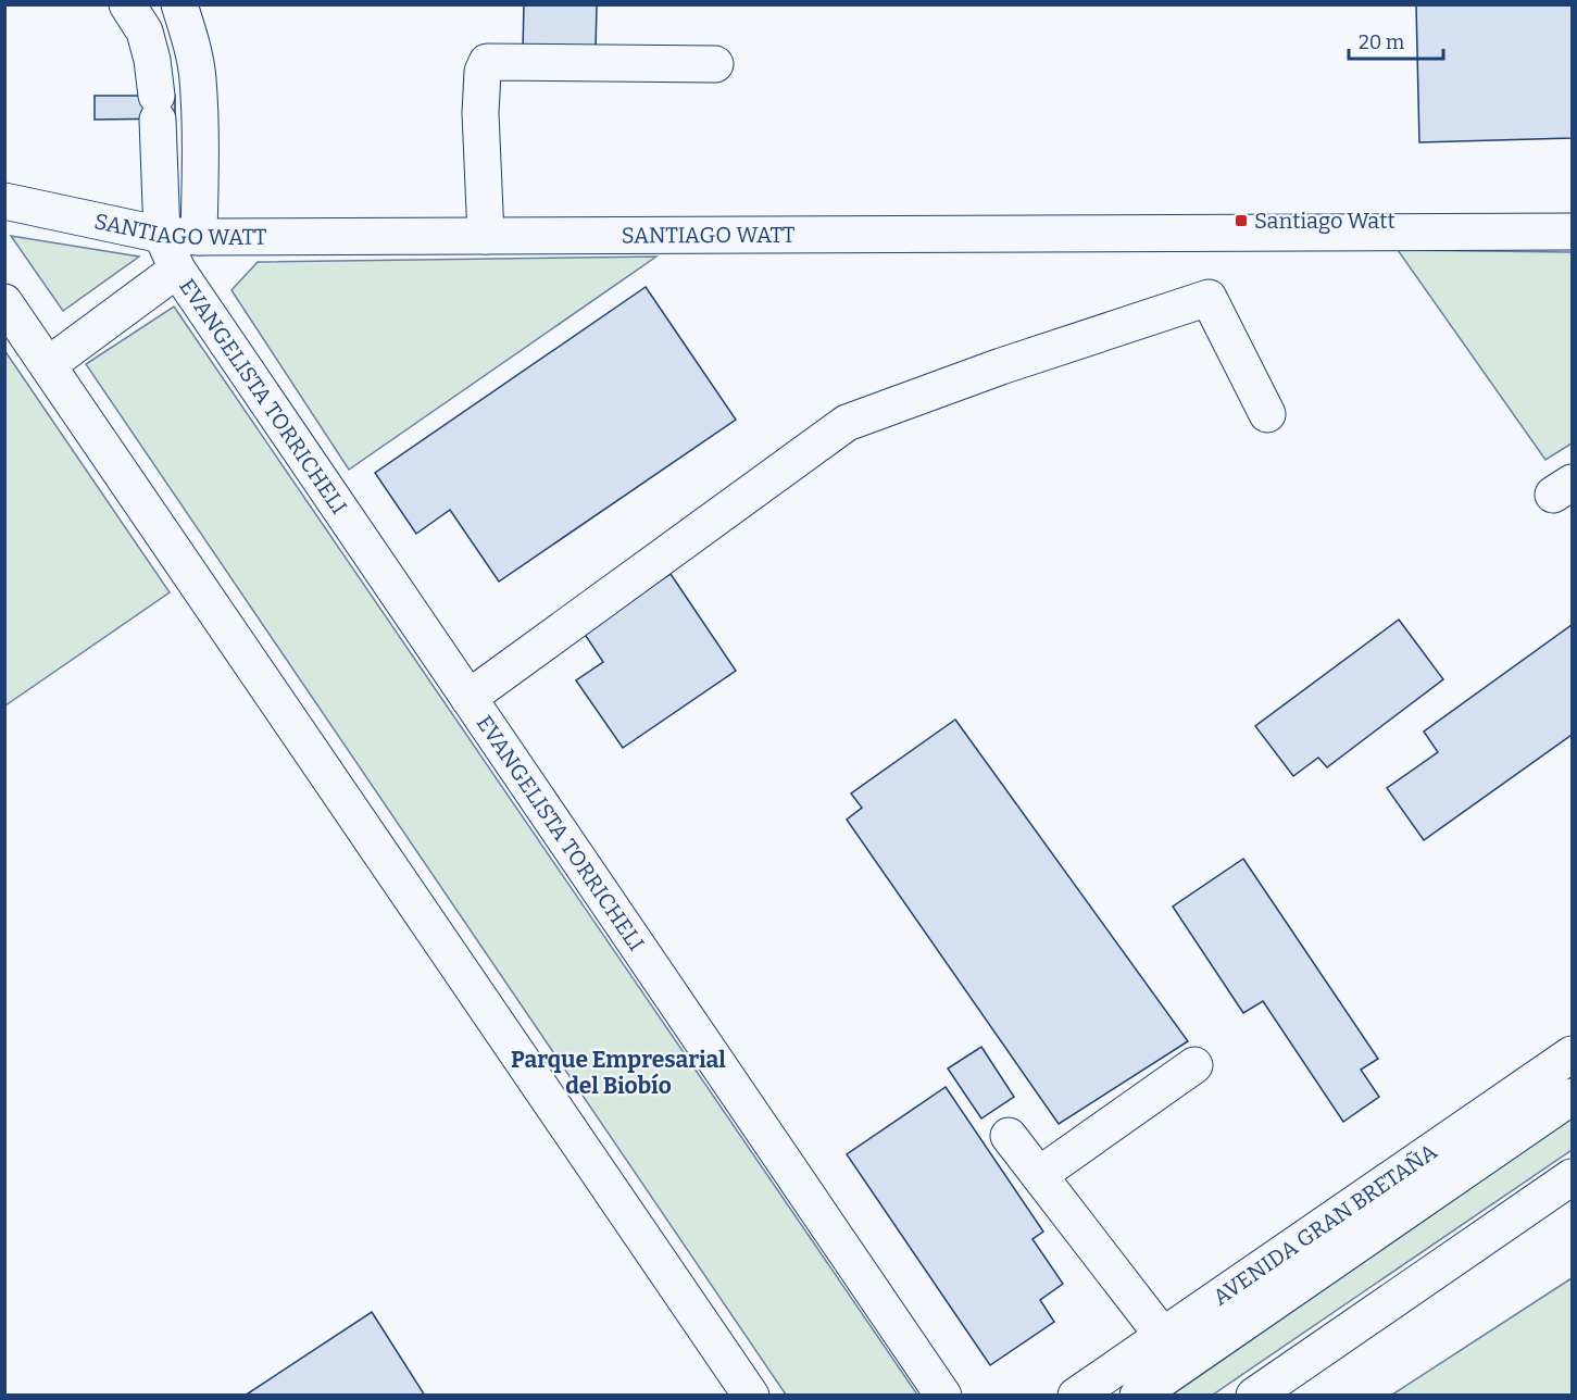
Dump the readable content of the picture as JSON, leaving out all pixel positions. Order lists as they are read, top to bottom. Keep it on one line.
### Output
{"streets":{"street":["SANTIAGO WATT","EVANGELISTA TORRICHELI","AVENIDA GRAN BRETAÑA"]},"crossings":[["SANTIAGO WATT","EVANGELISTA TORRICHELI"]],"districts":["Parque Empresarial del Biobío"],"places":{"transit":["Santiago Watt"]},"scale_bar":"20 m"}
